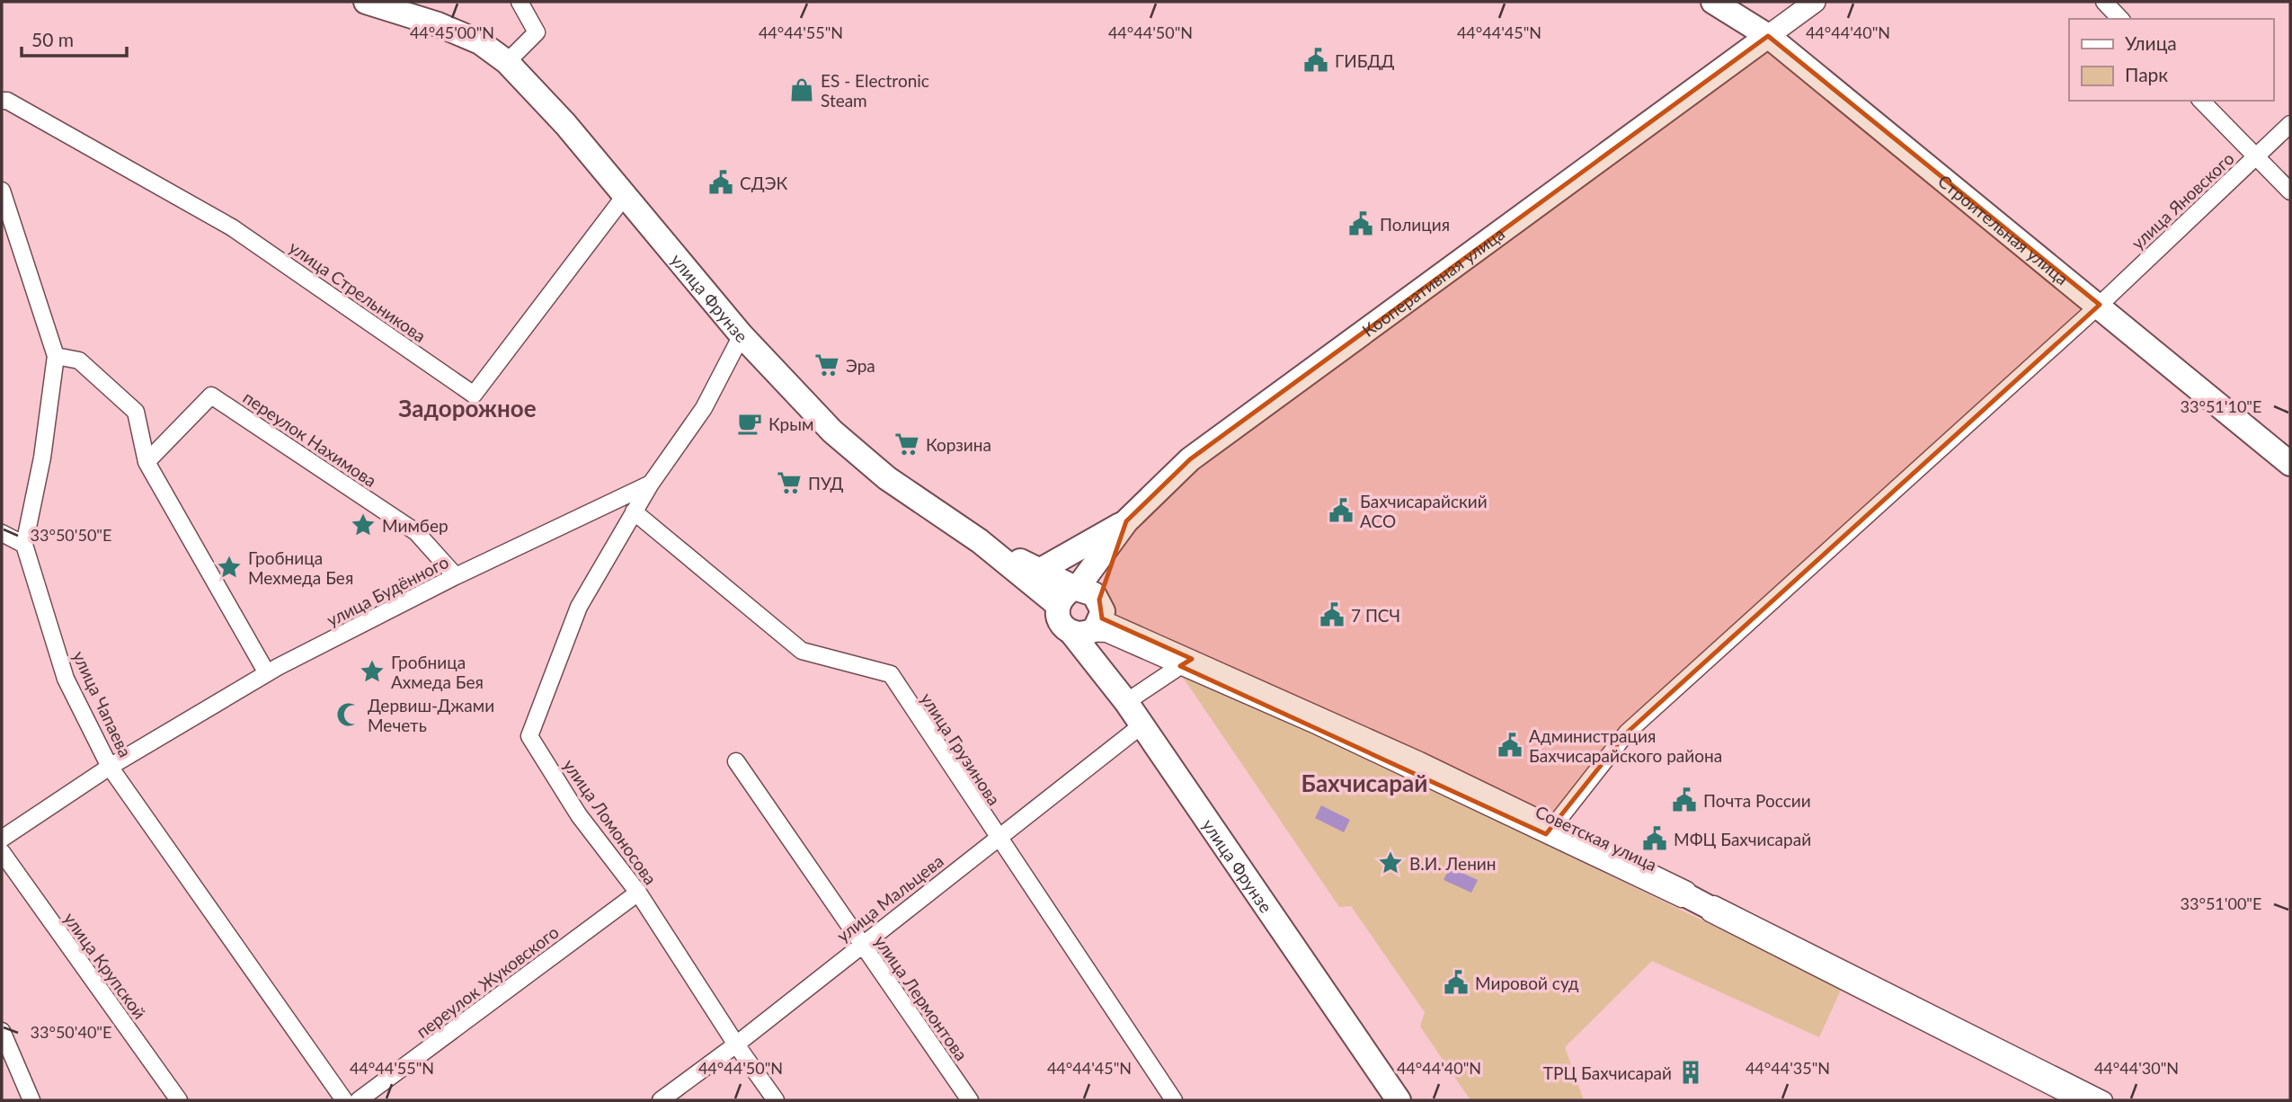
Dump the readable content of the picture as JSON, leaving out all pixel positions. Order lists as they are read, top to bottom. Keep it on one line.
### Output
{"streets":{"main road":["Строительная улица","Кооперативная улица","улица Фрунзе"],"street":["улица Яновского","улица Стрельникова","переулок Нахимова","улица Будённого","улица Чапаева","улица Грузинова","улица Ломоносова","Советская улица","улица Мальцева","улица Крупской","переулок Жуковского","улица Лермонтова"]},"crossings":[["улица Яновского","Строительная улица"],["улица Яновского","Советская улица"],["Строительная улица","Кооперативная улица"],["Кооперативная улица","улица Фрунзе"],["улица Стрельникова","улица Фрунзе"],["улица Фрунзе","улица Будённого"],["улица Фрунзе","Советская улица"],["улица Фрунзе","улица Мальцева"],["переулок Нахимова","улица Будённого"],["улица Будённого","улица Чапаева"],["улица Будённого","улица Ломоносова"],["улица Грузинова","улица Ломоносова"],["улица Грузинова","улица Мальцева"],["улица Ломоносова","улица Мальцева"],["улица Ломоносова","переулок Жуковского"],["улица Мальцева","улица Лермонтова"]],"districts":["Задорожное","Бахчисарай"],"places":{"public building":["ГИБДД","СДЭК","Полиция","Бахчисарайский АСО","7 ПСЧ","Администрация Бахчисарайского района","Почта России","МФЦ Бахчисарай","Мировой суд"],"shop":["ES - Electronic Steam"],"supermarket":["Эра","Корзина","ПУД"],"cafe":["Крым"],"place":["Мимбер","Гробница Мехмеда Бея","Гробница Ахмеда Бея","В.И. Ленин"],"mosque":["Дервиш-Джами Мечеть"],"building":["ТРЦ Бахчисарай"]},"legend":["Улица","Парк"],"scale_bar":"50 m","coordinates":["44°45'00\"N","44°44'55\"N","44°44'50\"N","44°44'45\"N","44°44'40\"N","33°51'10\"E","33°50'50\"E","33°51'00\"E","33°50'40\"E","44°44'35\"N","44°44'30\"N"]}
